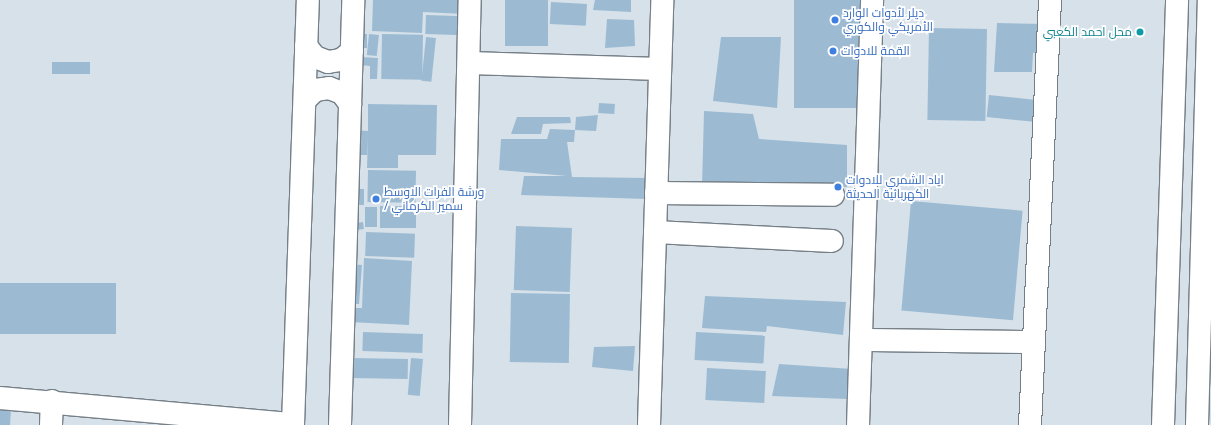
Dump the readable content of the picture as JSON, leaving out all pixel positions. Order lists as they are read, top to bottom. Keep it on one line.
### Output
{"places":["ديلر لأدوات الوارد الأمريكي والكوري","محل احمد الكعبي","القمة للادوات","اياد الشمري للادوات الكهربائية الحديثة","ورشة الفرات الاوسط / سمير الكرماني"]}
